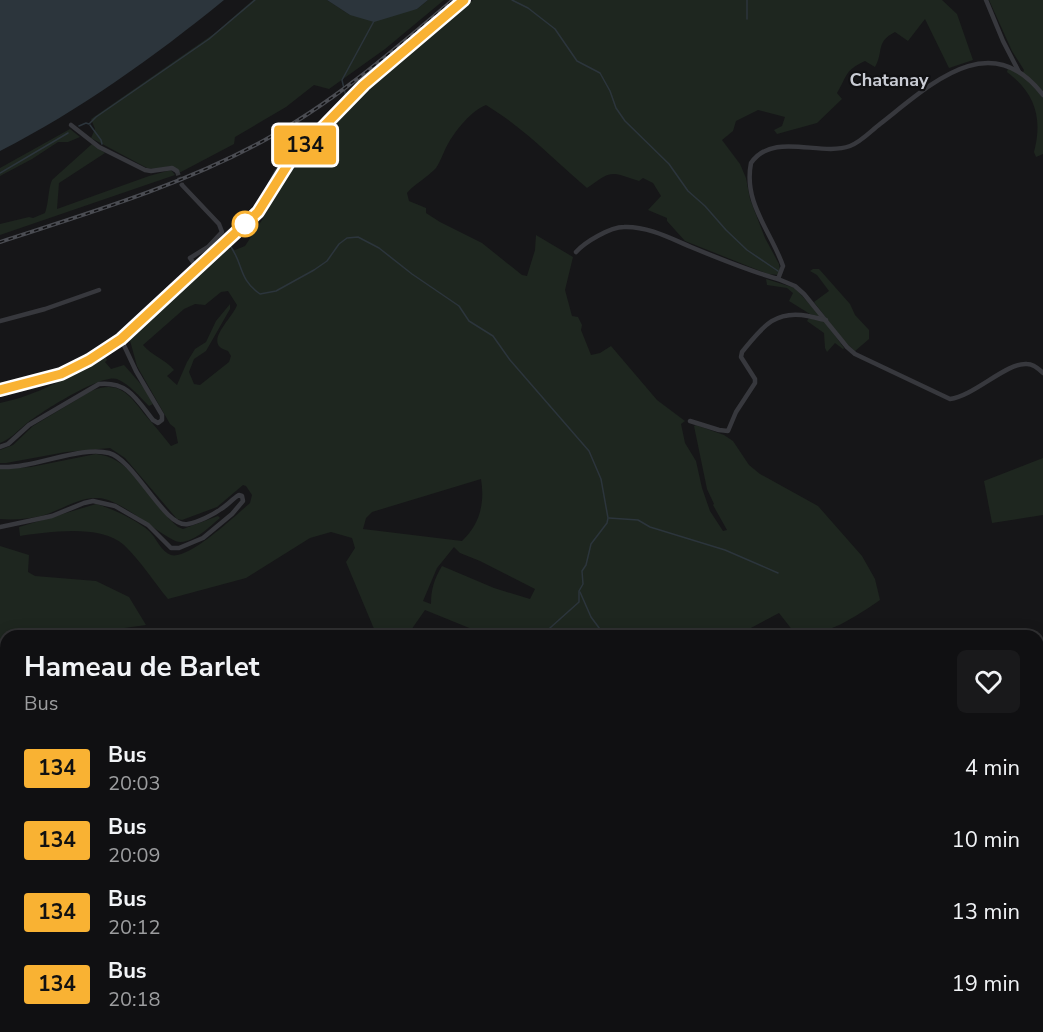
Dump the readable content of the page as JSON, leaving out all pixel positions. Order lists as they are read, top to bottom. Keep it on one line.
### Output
{"districts":["Chatanay"],"lines":["bus line 134"],"page":{"on_map":"134","heading":["Hameau de Barlet","Bus"],"list":[{"mark":"134","name":"Bus","note":"20:03","value":"4 min"},{"mark":"134","name":"Bus","note":"20:09","value":"10 min"},{"mark":"134","name":"Bus","note":"20:12","value":"13 min"},{"mark":"134","name":"Bus","note":"20:18","value":"19 min"}]}}
